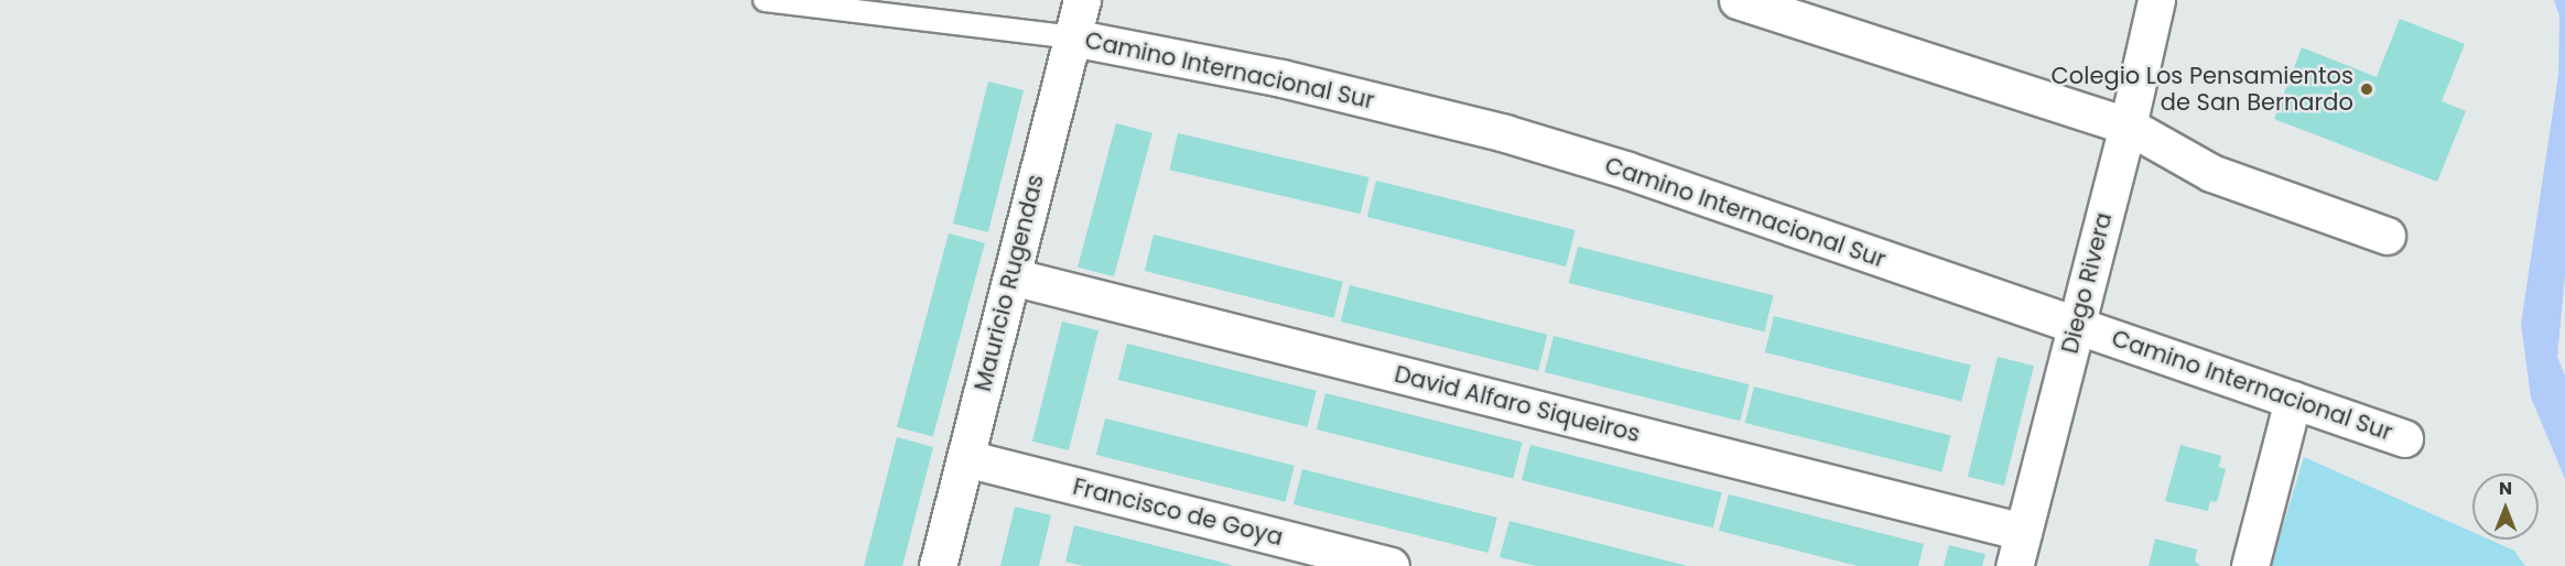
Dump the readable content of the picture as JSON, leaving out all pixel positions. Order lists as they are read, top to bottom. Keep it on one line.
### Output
{"streets":{"street":["Camino Internacional Sur","Mauricio Rugendas","Diego Rivera","David Alfaro Siqueiros","Francisco de Goya"]},"crossings":[["Camino Internacional Sur","Mauricio Rugendas"],["Camino Internacional Sur","Diego Rivera"],["Mauricio Rugendas","David Alfaro Siqueiros"],["Mauricio Rugendas","Francisco de Goya"],["Diego Rivera","David Alfaro Siqueiros"]],"places":["Colegio Los Pensamientos de San Bernardo"],"north":"top"}
